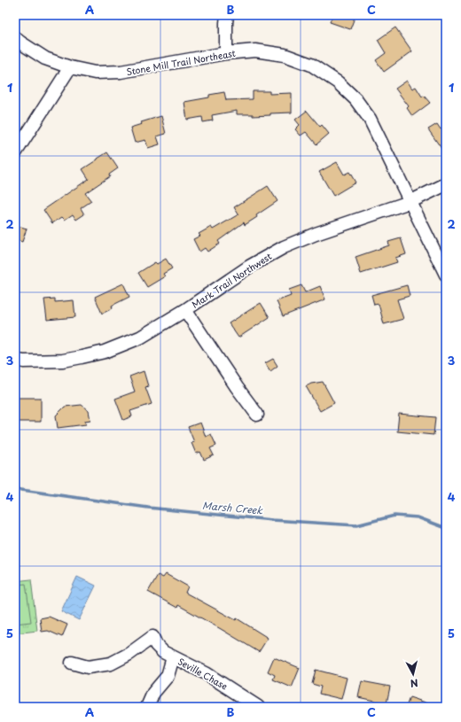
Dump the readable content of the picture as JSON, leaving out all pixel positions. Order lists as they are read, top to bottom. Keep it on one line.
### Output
{"streets":{"street":["Stone Mill Trail Northeast","Mark Trail Northwest","Seville Chase"]},"crossings":[["Stone Mill Trail Northeast","Mark Trail Northwest"]],"water":["Marsh Creek"],"north":"bottom","grid":{"columns":["A","B","C"],"rows":["1","2","3","4","5"]}}
